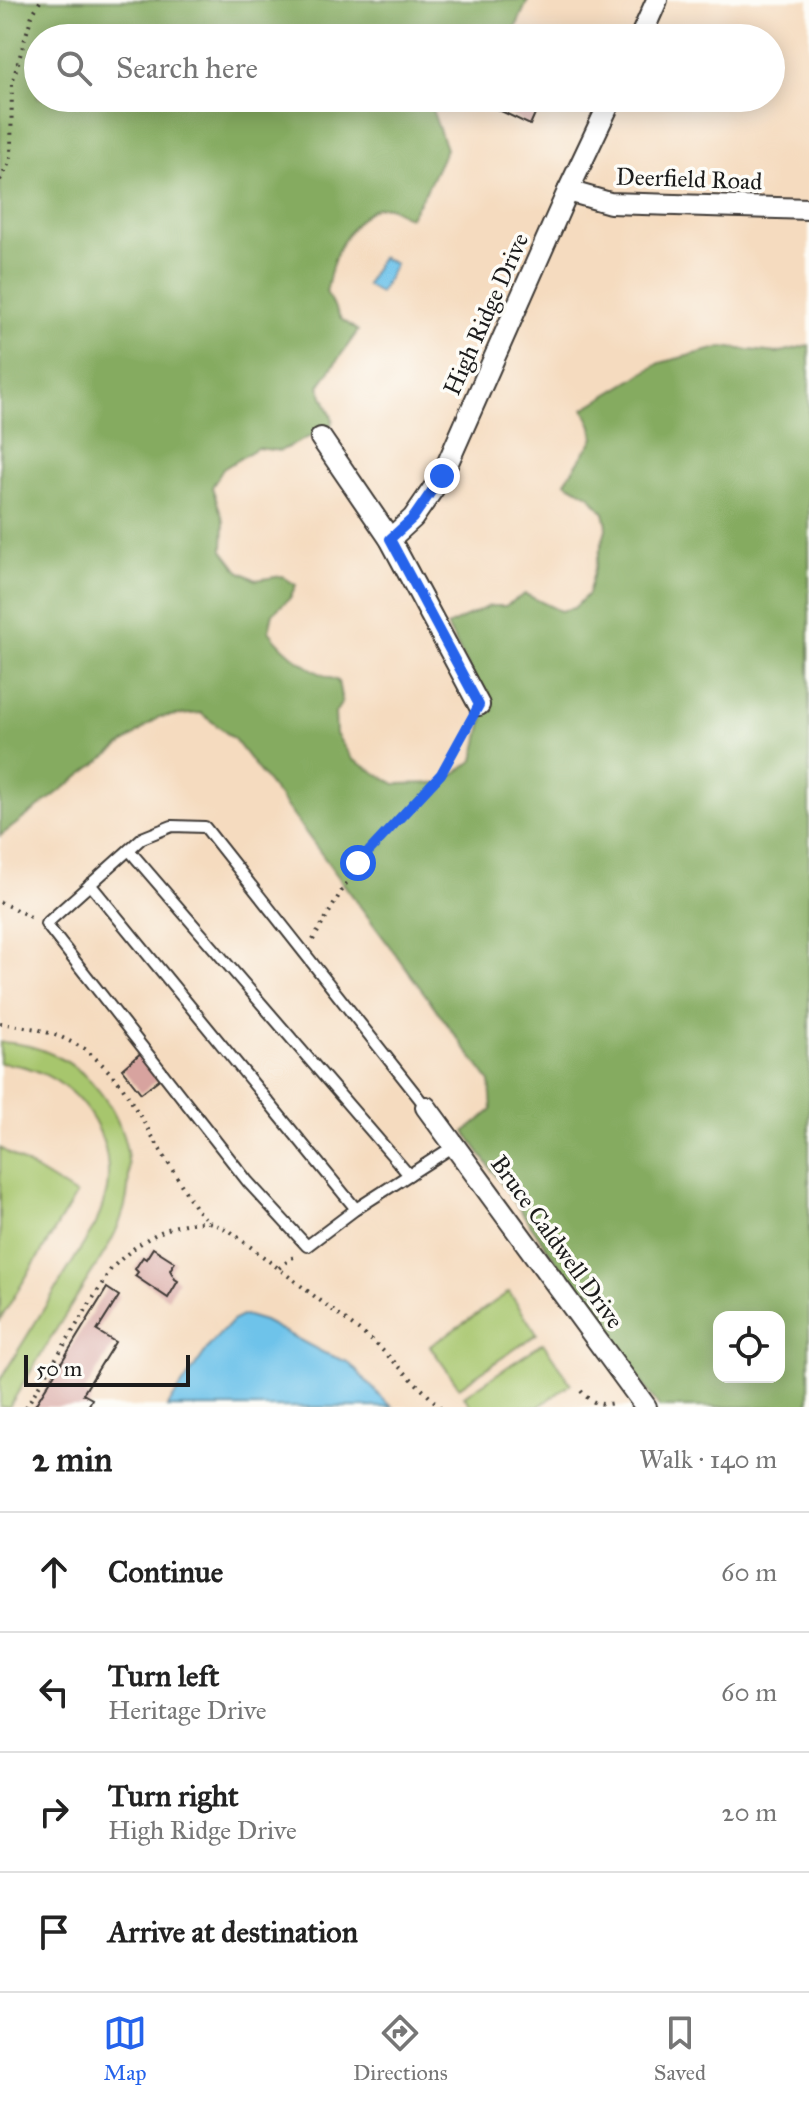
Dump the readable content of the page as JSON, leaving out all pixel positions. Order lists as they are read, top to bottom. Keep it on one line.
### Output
{"streets":{"street":["Deerfield Road","High Ridge Drive","Bruce Caldwell Drive"]},"crossings":[["Deerfield Road","High Ridge Drive"]],"scale_bar":"50 m","page":{"search":"Search here","scale":"50 m","heading":["2 min","Walk · 140 m"],"list":[["Continue","60 m"],["Turn left","Heritage Drive","60 m"],["Turn right","High Ridge Drive","20 m"],"Arrive at destination"],"nav":["Map","Directions","Saved"]}}
